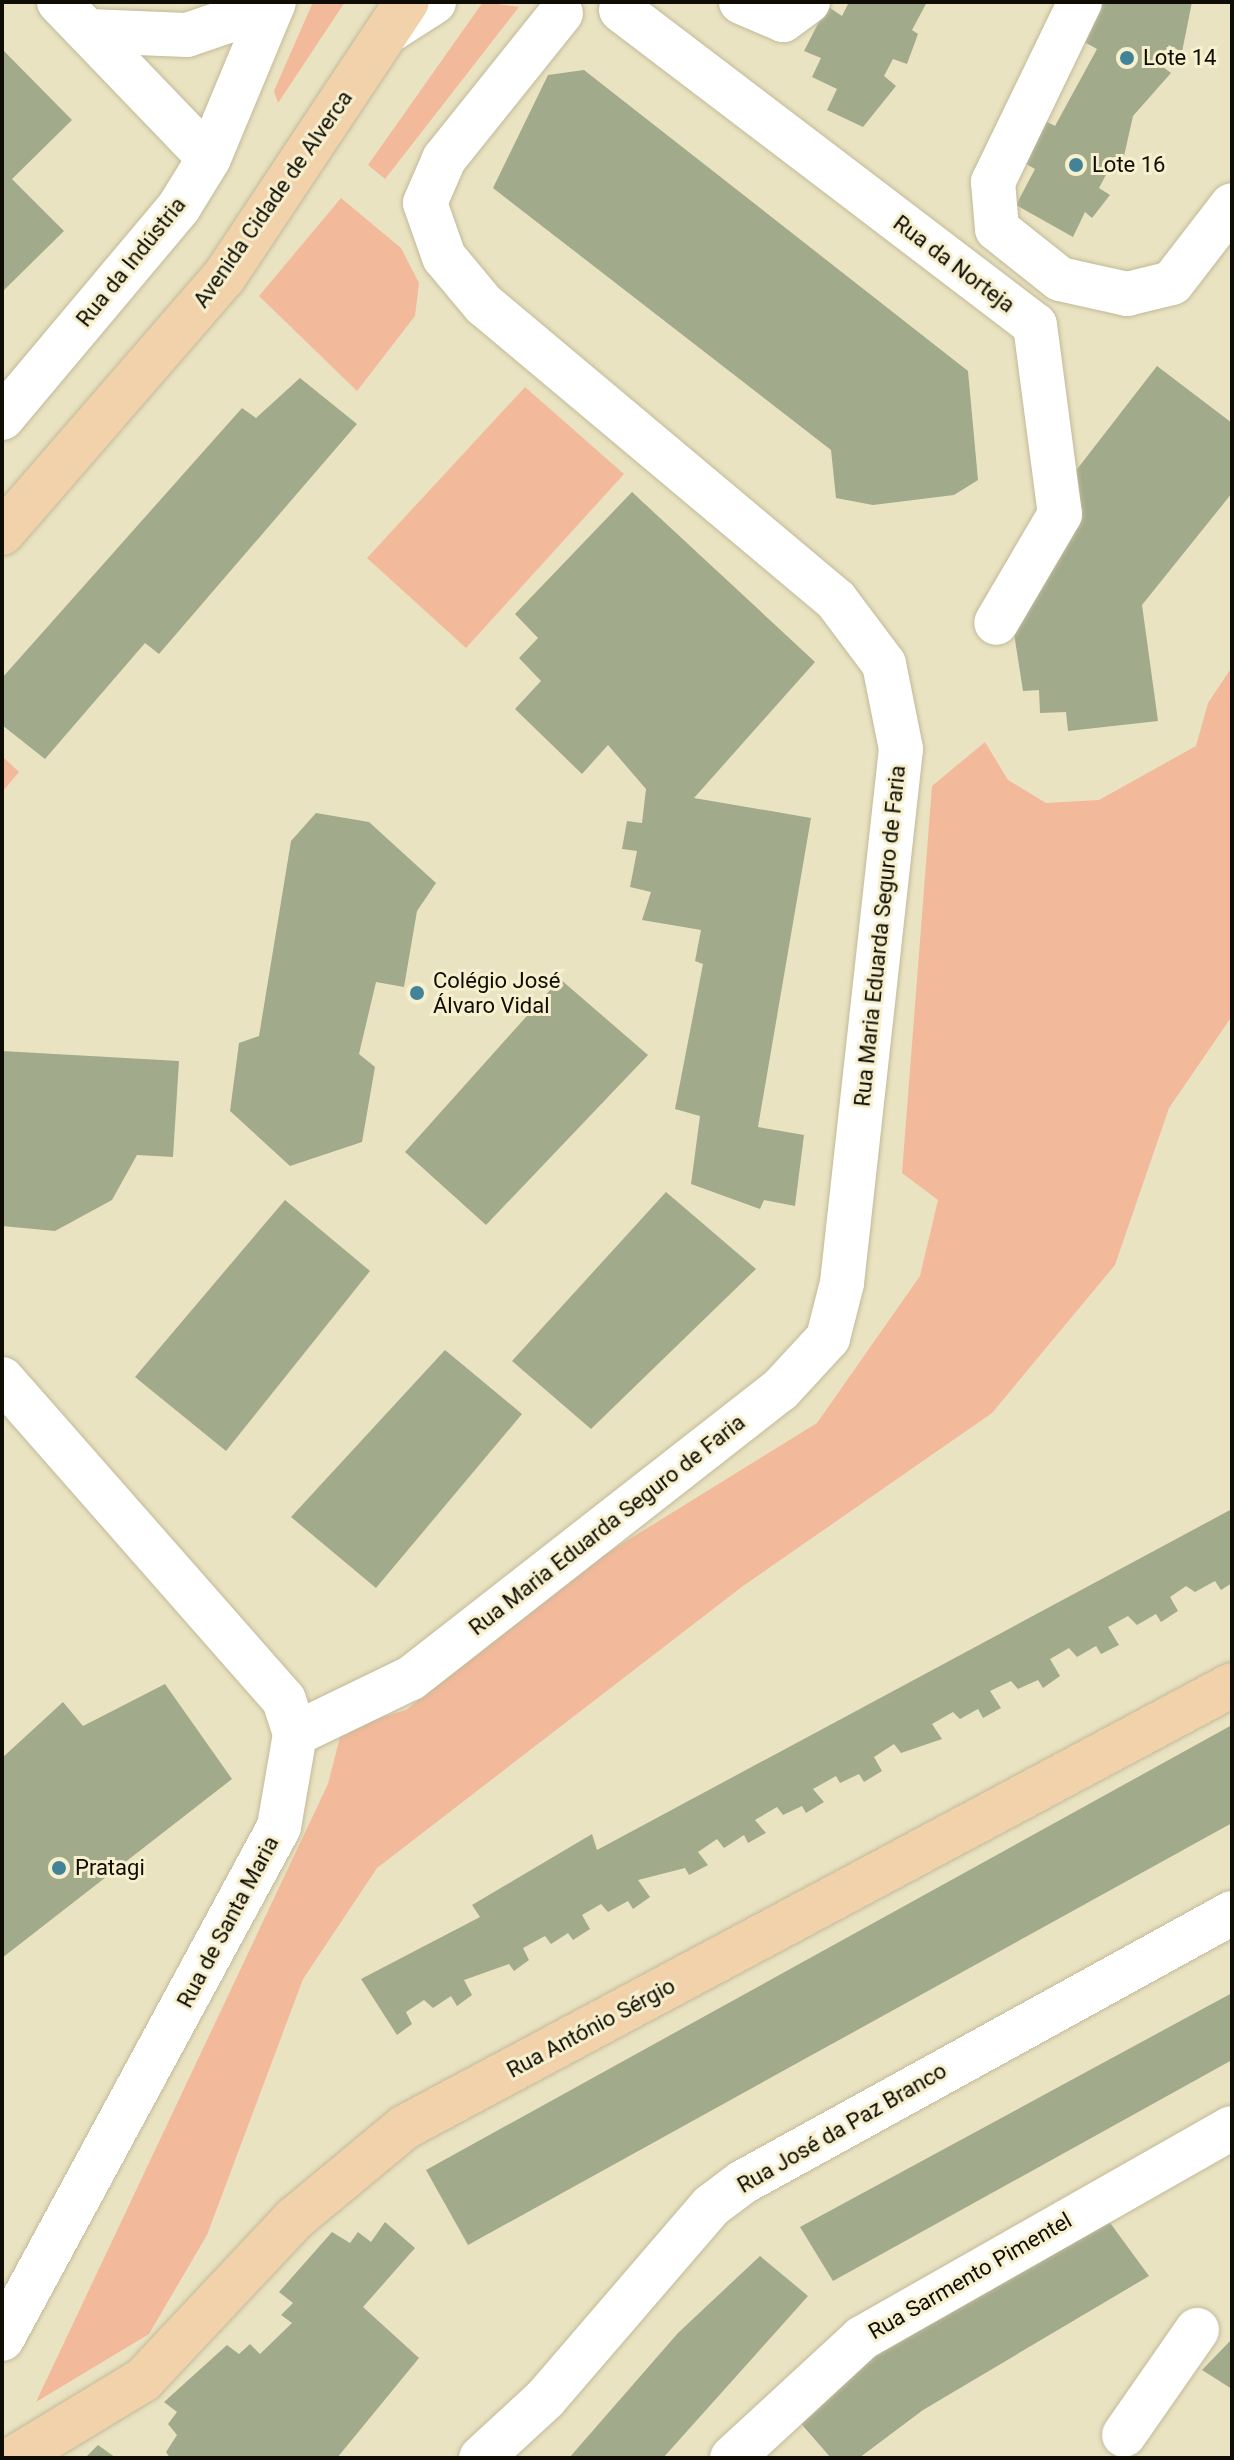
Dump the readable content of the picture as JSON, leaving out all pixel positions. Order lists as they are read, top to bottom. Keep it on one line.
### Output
{"streets":{"main road":["Avenida Cidade de Alverca","Rua António Sérgio"],"street":["Rua da Indústria","Rua da Norteja","Rua Maria Eduarda Seguro de Faria","Rua de Santa Maria","Rua José da Paz Branco","Rua Sarmento Pimentel"]},"crossings":[["Rua Maria Eduarda Seguro de Faria","Rua de Santa Maria"]],"places":["Lote 14","Lote 16","Colégio José Álvaro Vidal","Pratagi"]}
